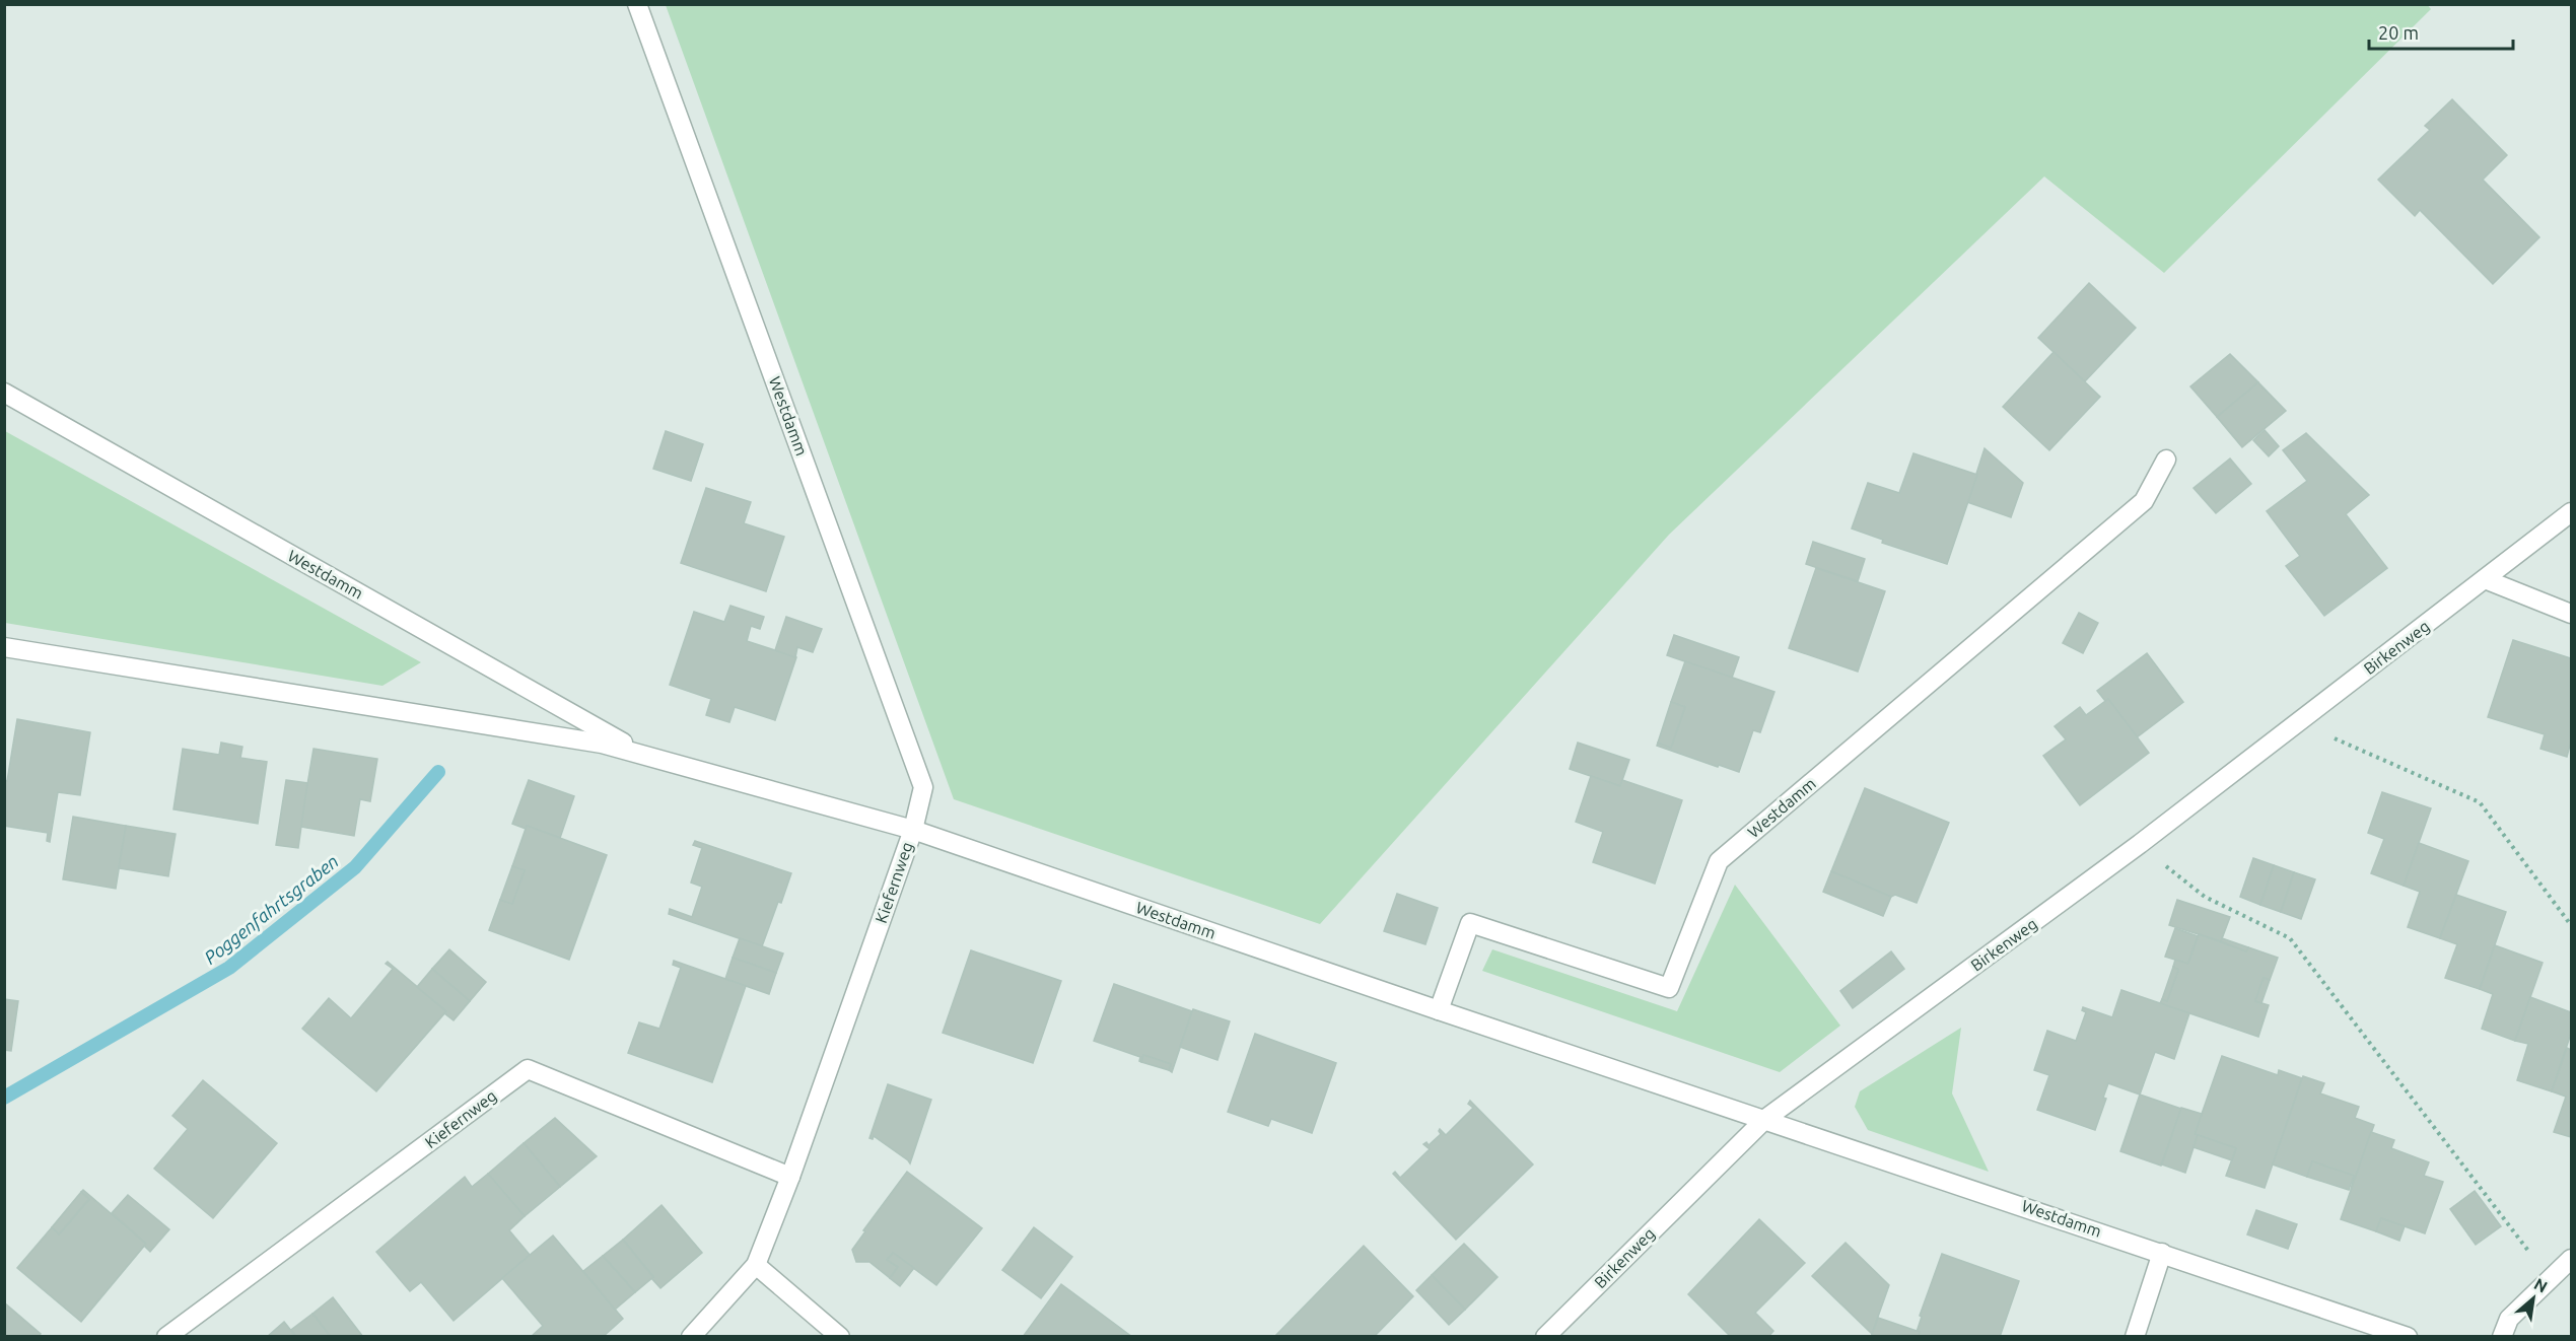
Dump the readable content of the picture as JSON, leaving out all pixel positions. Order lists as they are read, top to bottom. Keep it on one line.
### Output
{"streets":{"street":["Westdamm","Birkenweg","Kiefernweg"]},"crossings":[["Westdamm","Birkenweg"],["Westdamm","Kiefernweg"]],"water":["Poggenfahrtsgraben"],"scale_bar":"20 m","north":"top right"}
